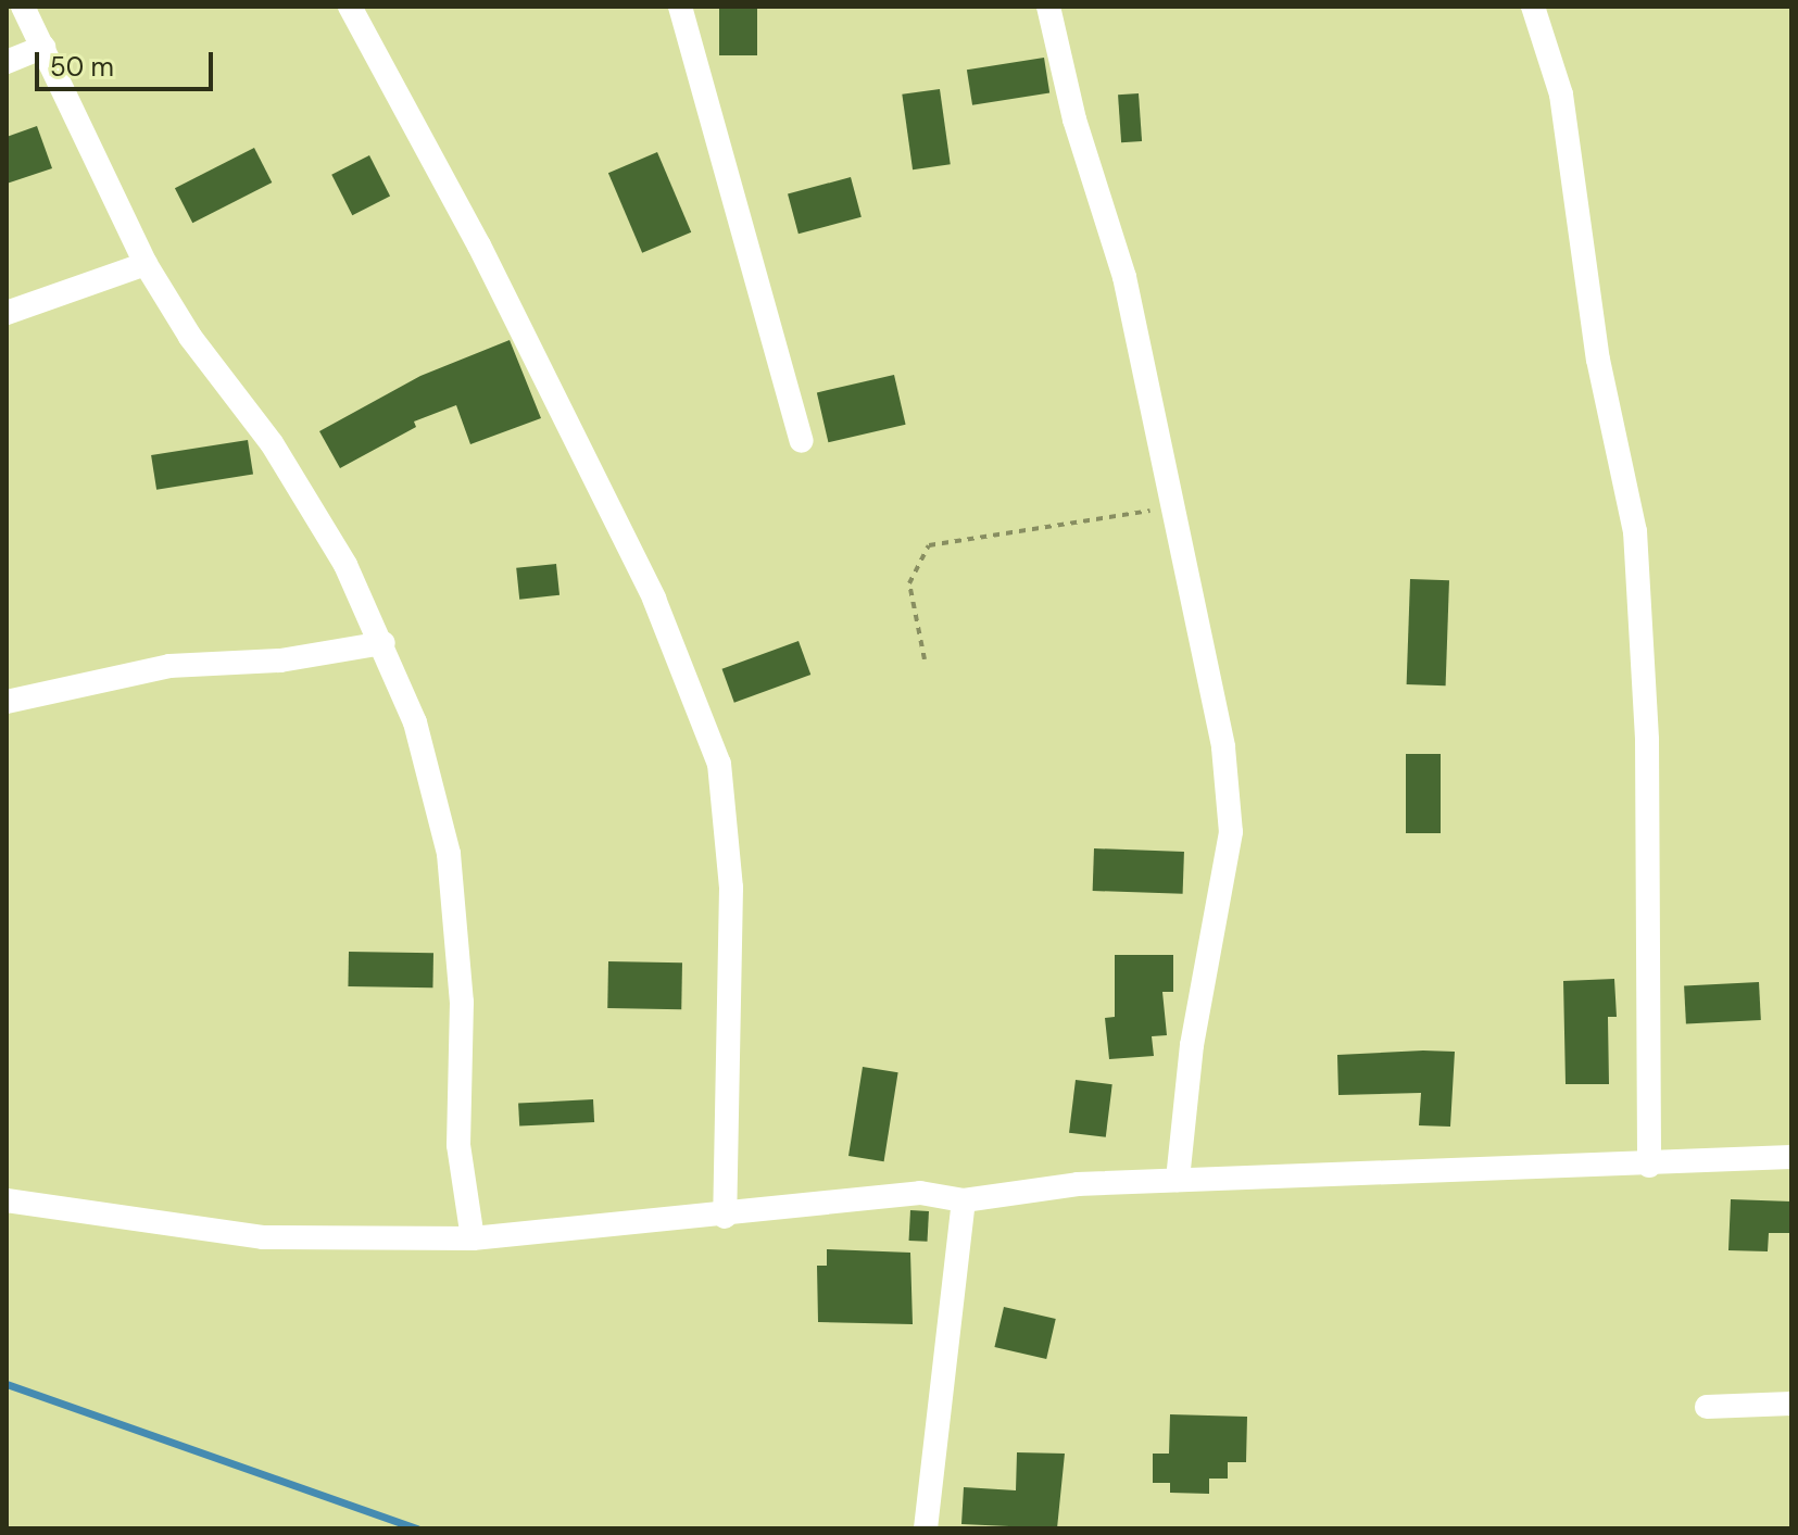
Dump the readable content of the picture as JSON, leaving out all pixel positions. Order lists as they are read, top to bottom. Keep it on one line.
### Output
{"scale_bar":"50 m"}
